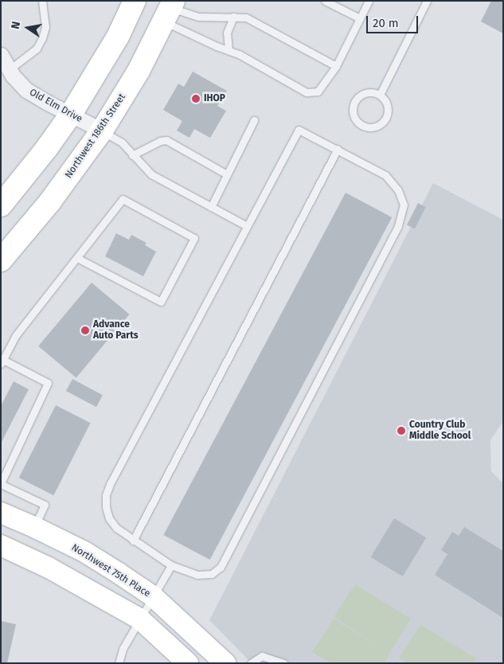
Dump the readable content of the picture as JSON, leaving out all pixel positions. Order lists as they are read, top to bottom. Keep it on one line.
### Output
{"streets":{"main road":["Northwest 186th Street"],"street":["Old Elm Drive","Northwest 75th Place"]},"crossings":[["Old Elm Drive","Northwest 186th Street"]],"places":["IHOP","Advance Auto Parts","Country Club Middle School"],"scale_bar":"20 m","north":"left"}
